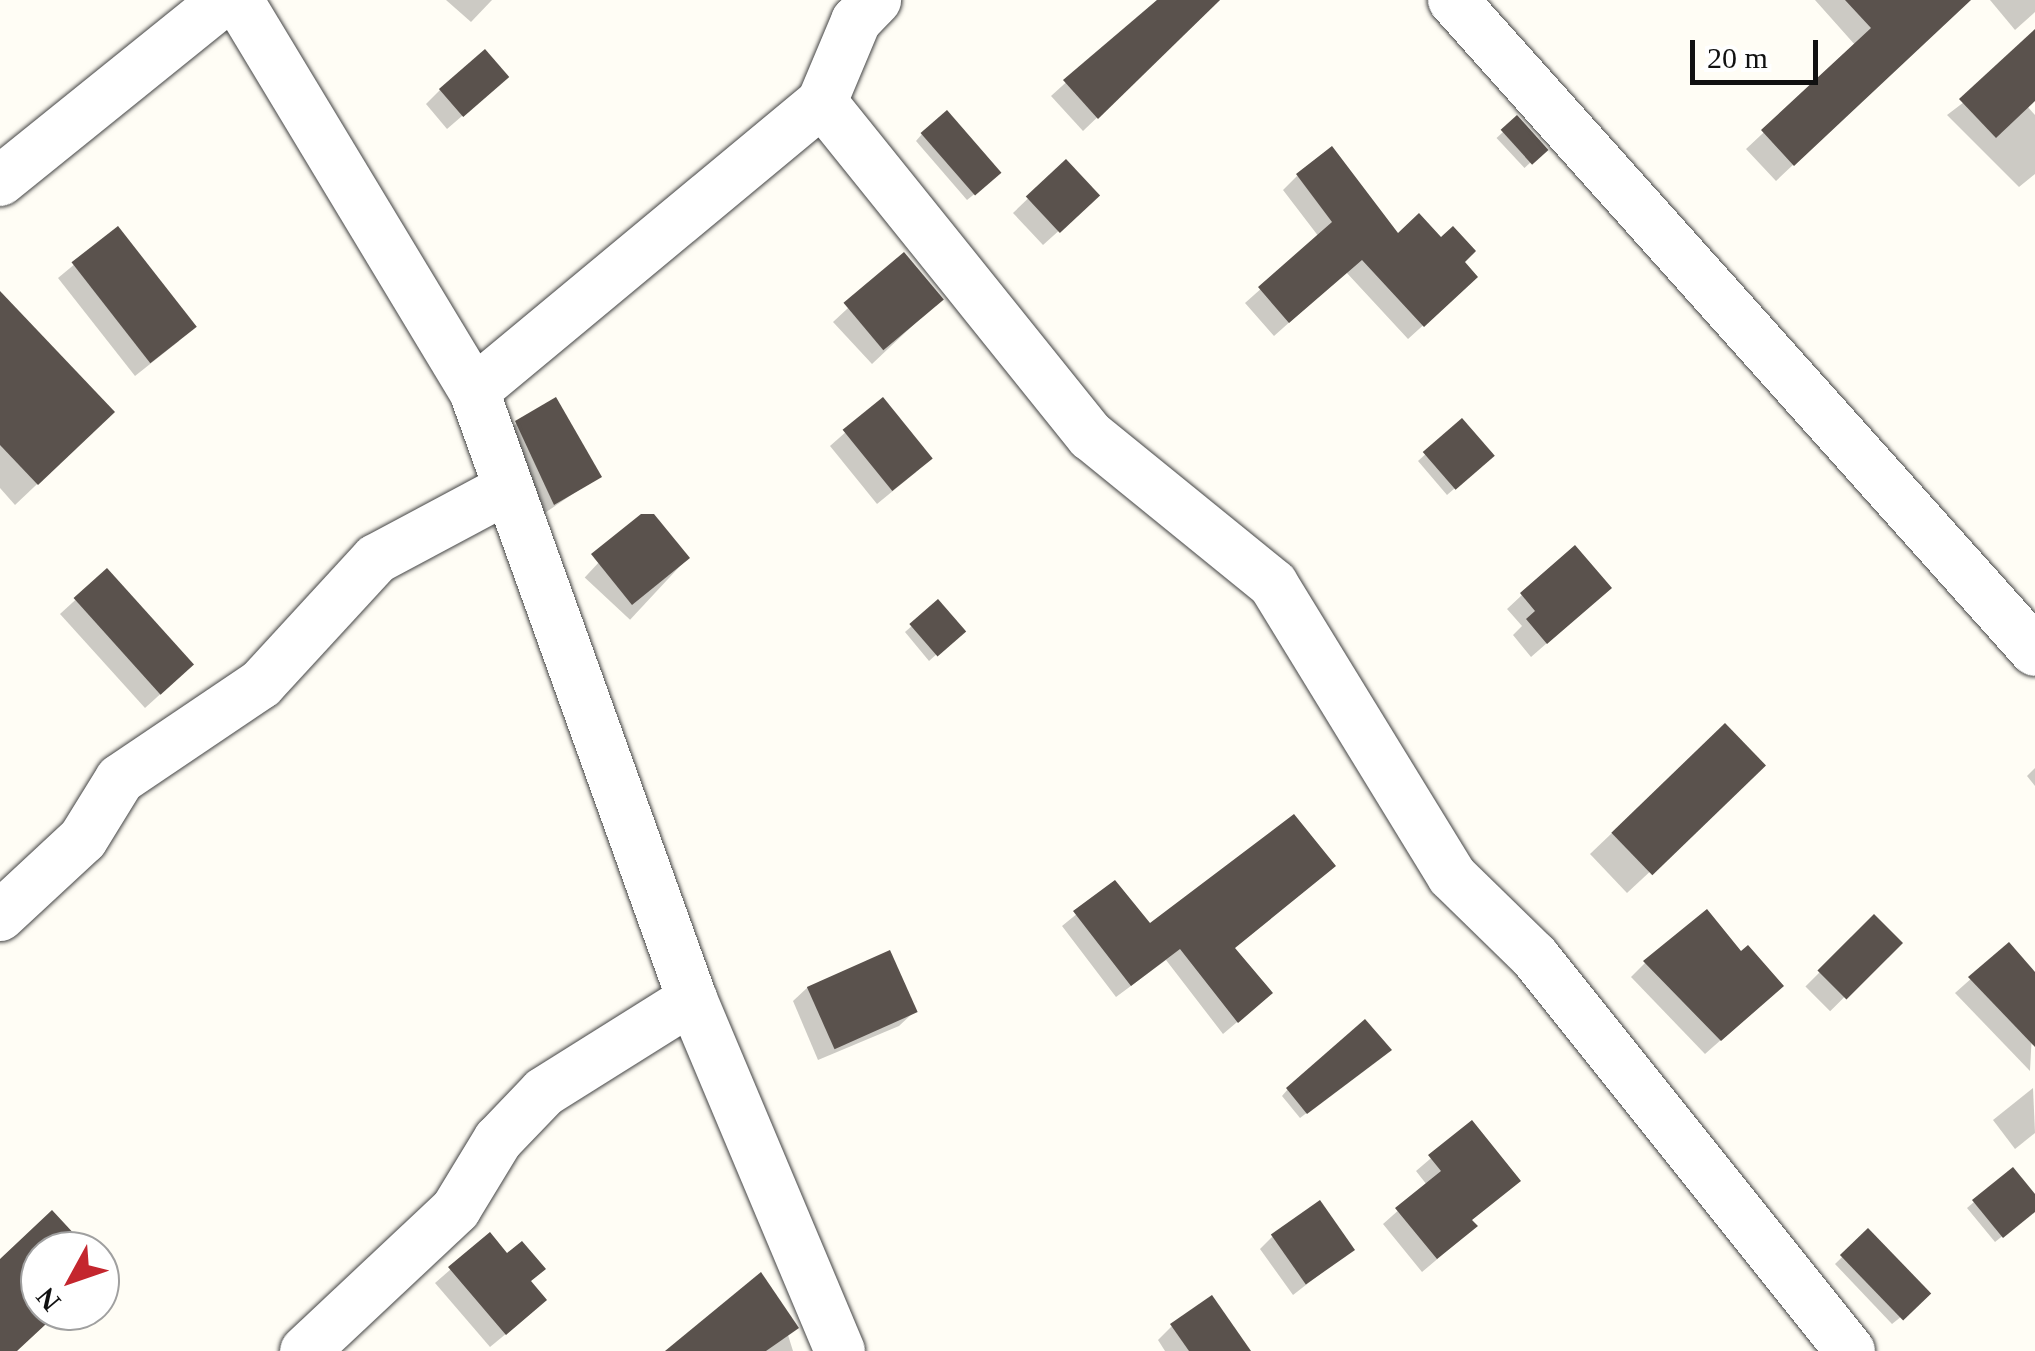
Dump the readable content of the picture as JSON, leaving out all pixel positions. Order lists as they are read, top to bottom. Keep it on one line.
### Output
{"scale_bar":"20 m","north":"bottom left"}
